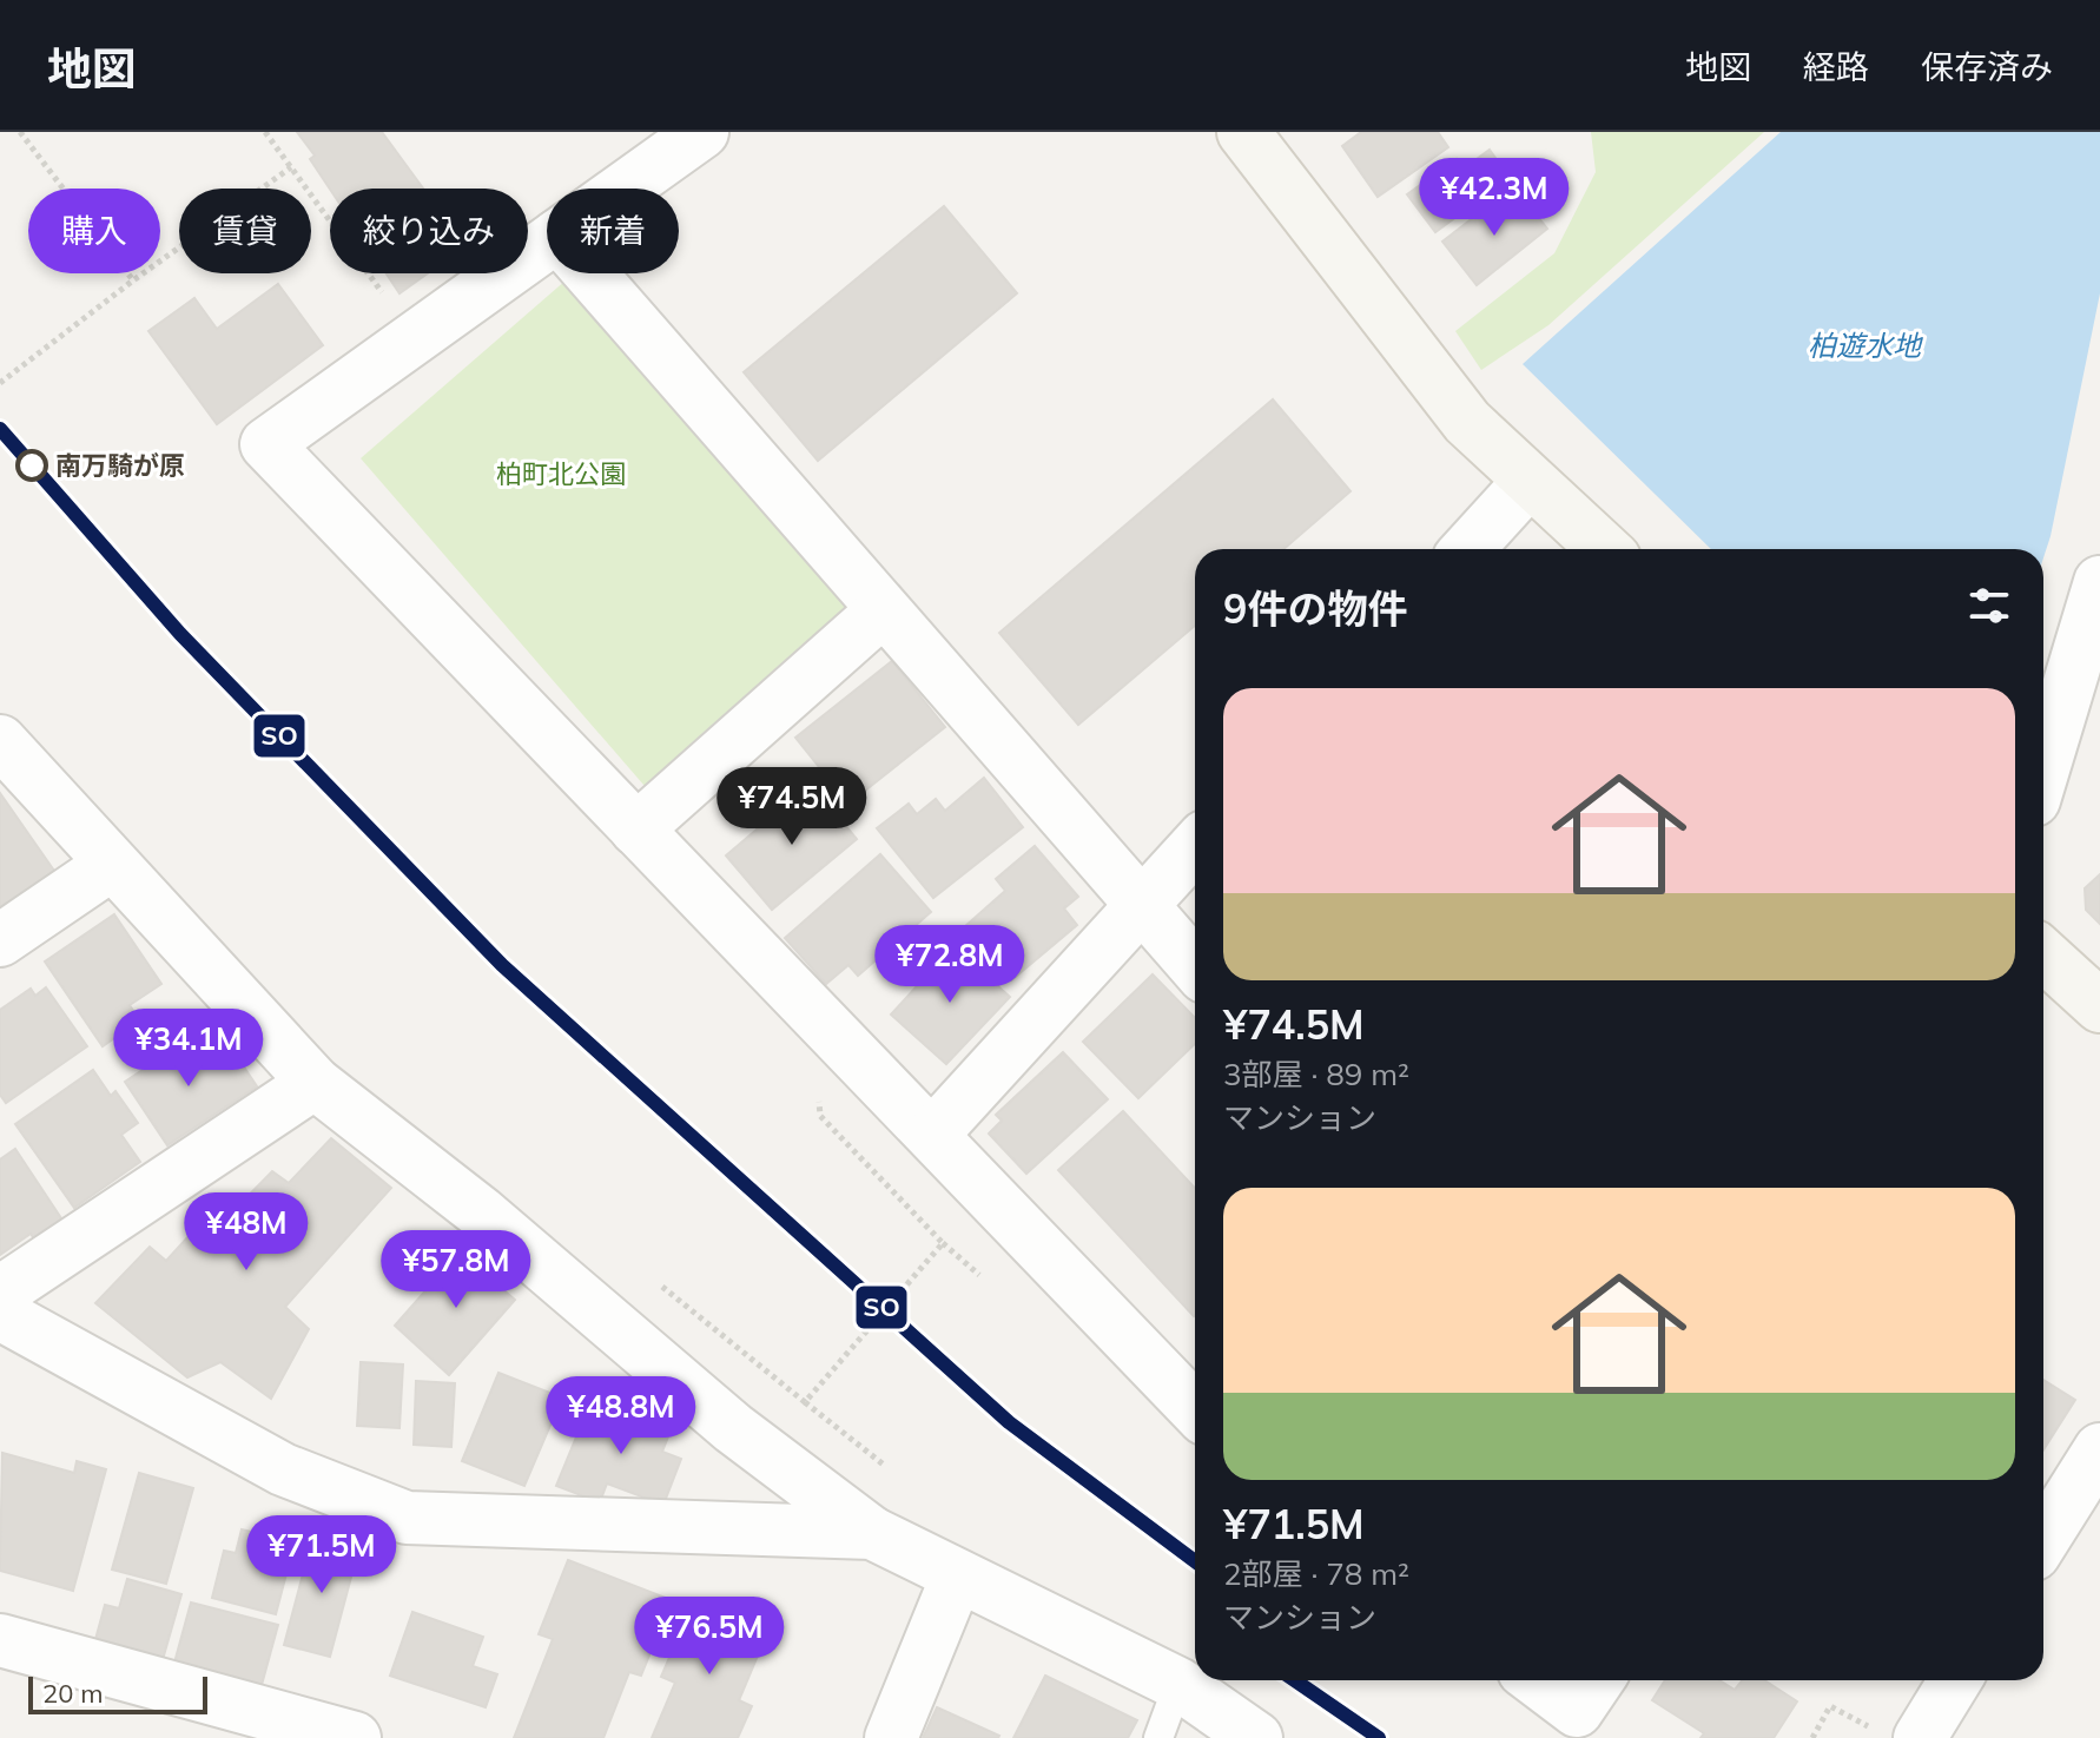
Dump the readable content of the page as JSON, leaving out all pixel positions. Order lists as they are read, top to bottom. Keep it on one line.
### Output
{"water":["柏遊水地"],"parks":["柏町北公園"],"places":["南万騎が原"],"lines":["transit line SO"],"scale_bar":"20 m","page":{"header":"地図","nav":["地図","経路","保存済み"],"price":["¥42.3M","¥74.5M","¥72.8M","¥34.1M","¥48M","¥57.8M","¥48.8M","¥71.5M","¥76.5M"],"chip":["購入","賃貸","絞り込み","新着"],"heading":"9件の物件","list":[{"name":"¥74.5M","note":"3部屋 · 89 m² · マンション"},{"name":"¥71.5M","note":"2部屋 · 78 m² · マンション"}],"scale":"20 m"}}
